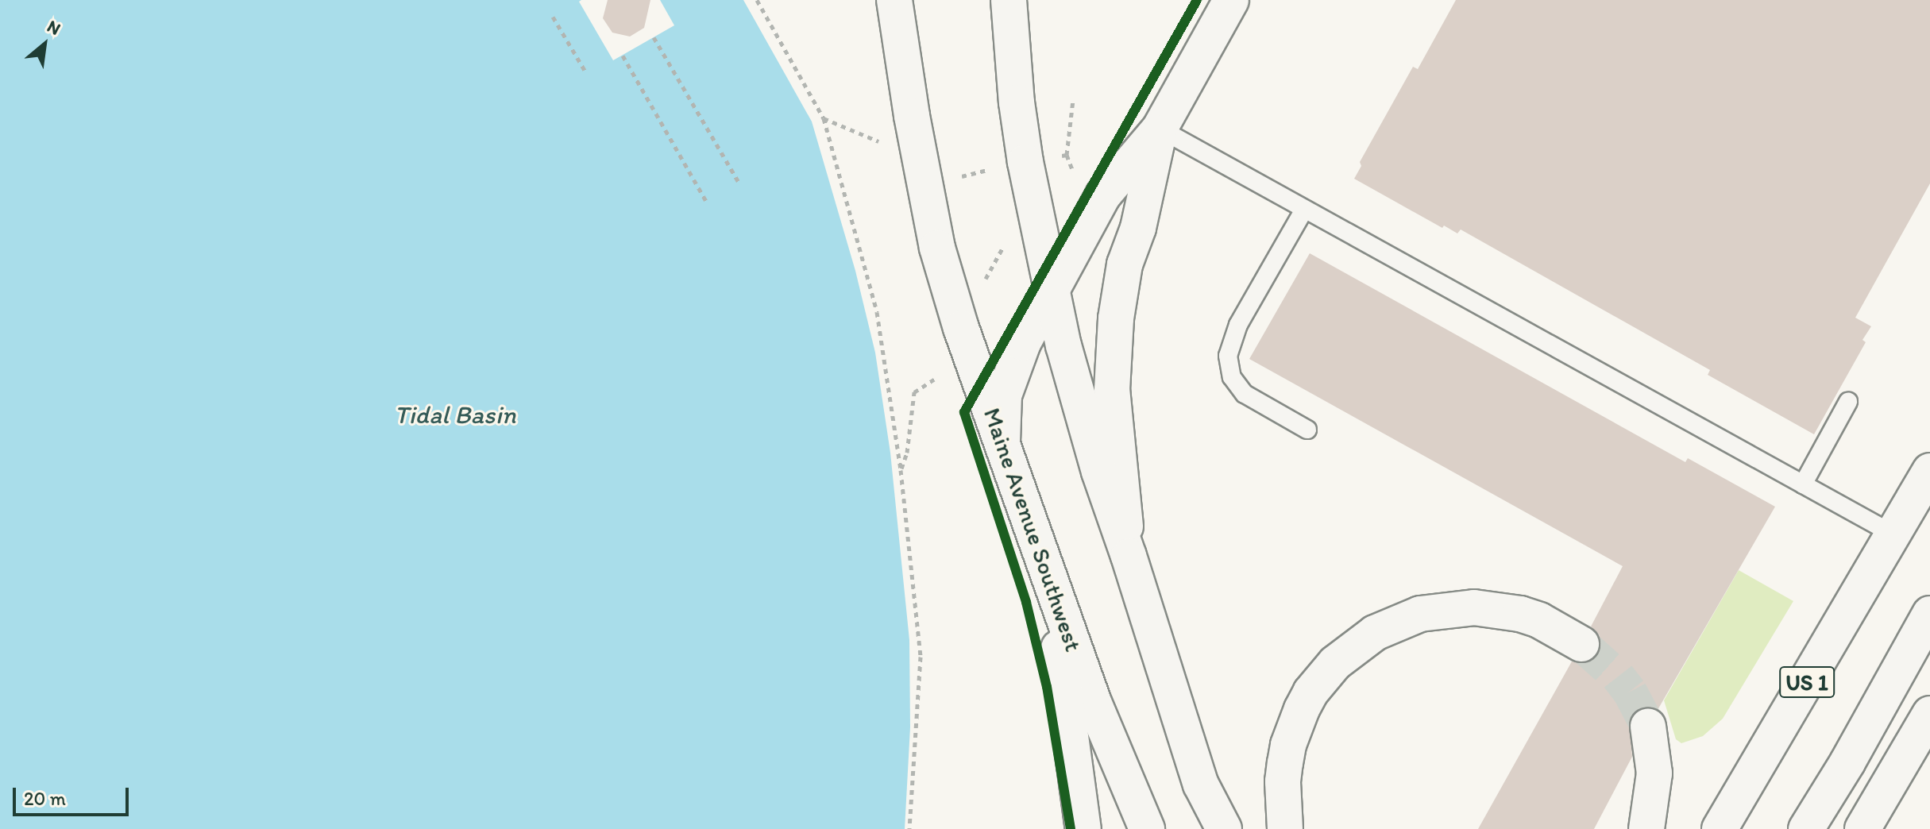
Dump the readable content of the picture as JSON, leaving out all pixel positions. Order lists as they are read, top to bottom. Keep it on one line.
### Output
{"streets":{"main road":["Maine Avenue Southwest","US 1"]},"water":["Tidal Basin"],"scale_bar":"20 m","north":"top right"}
